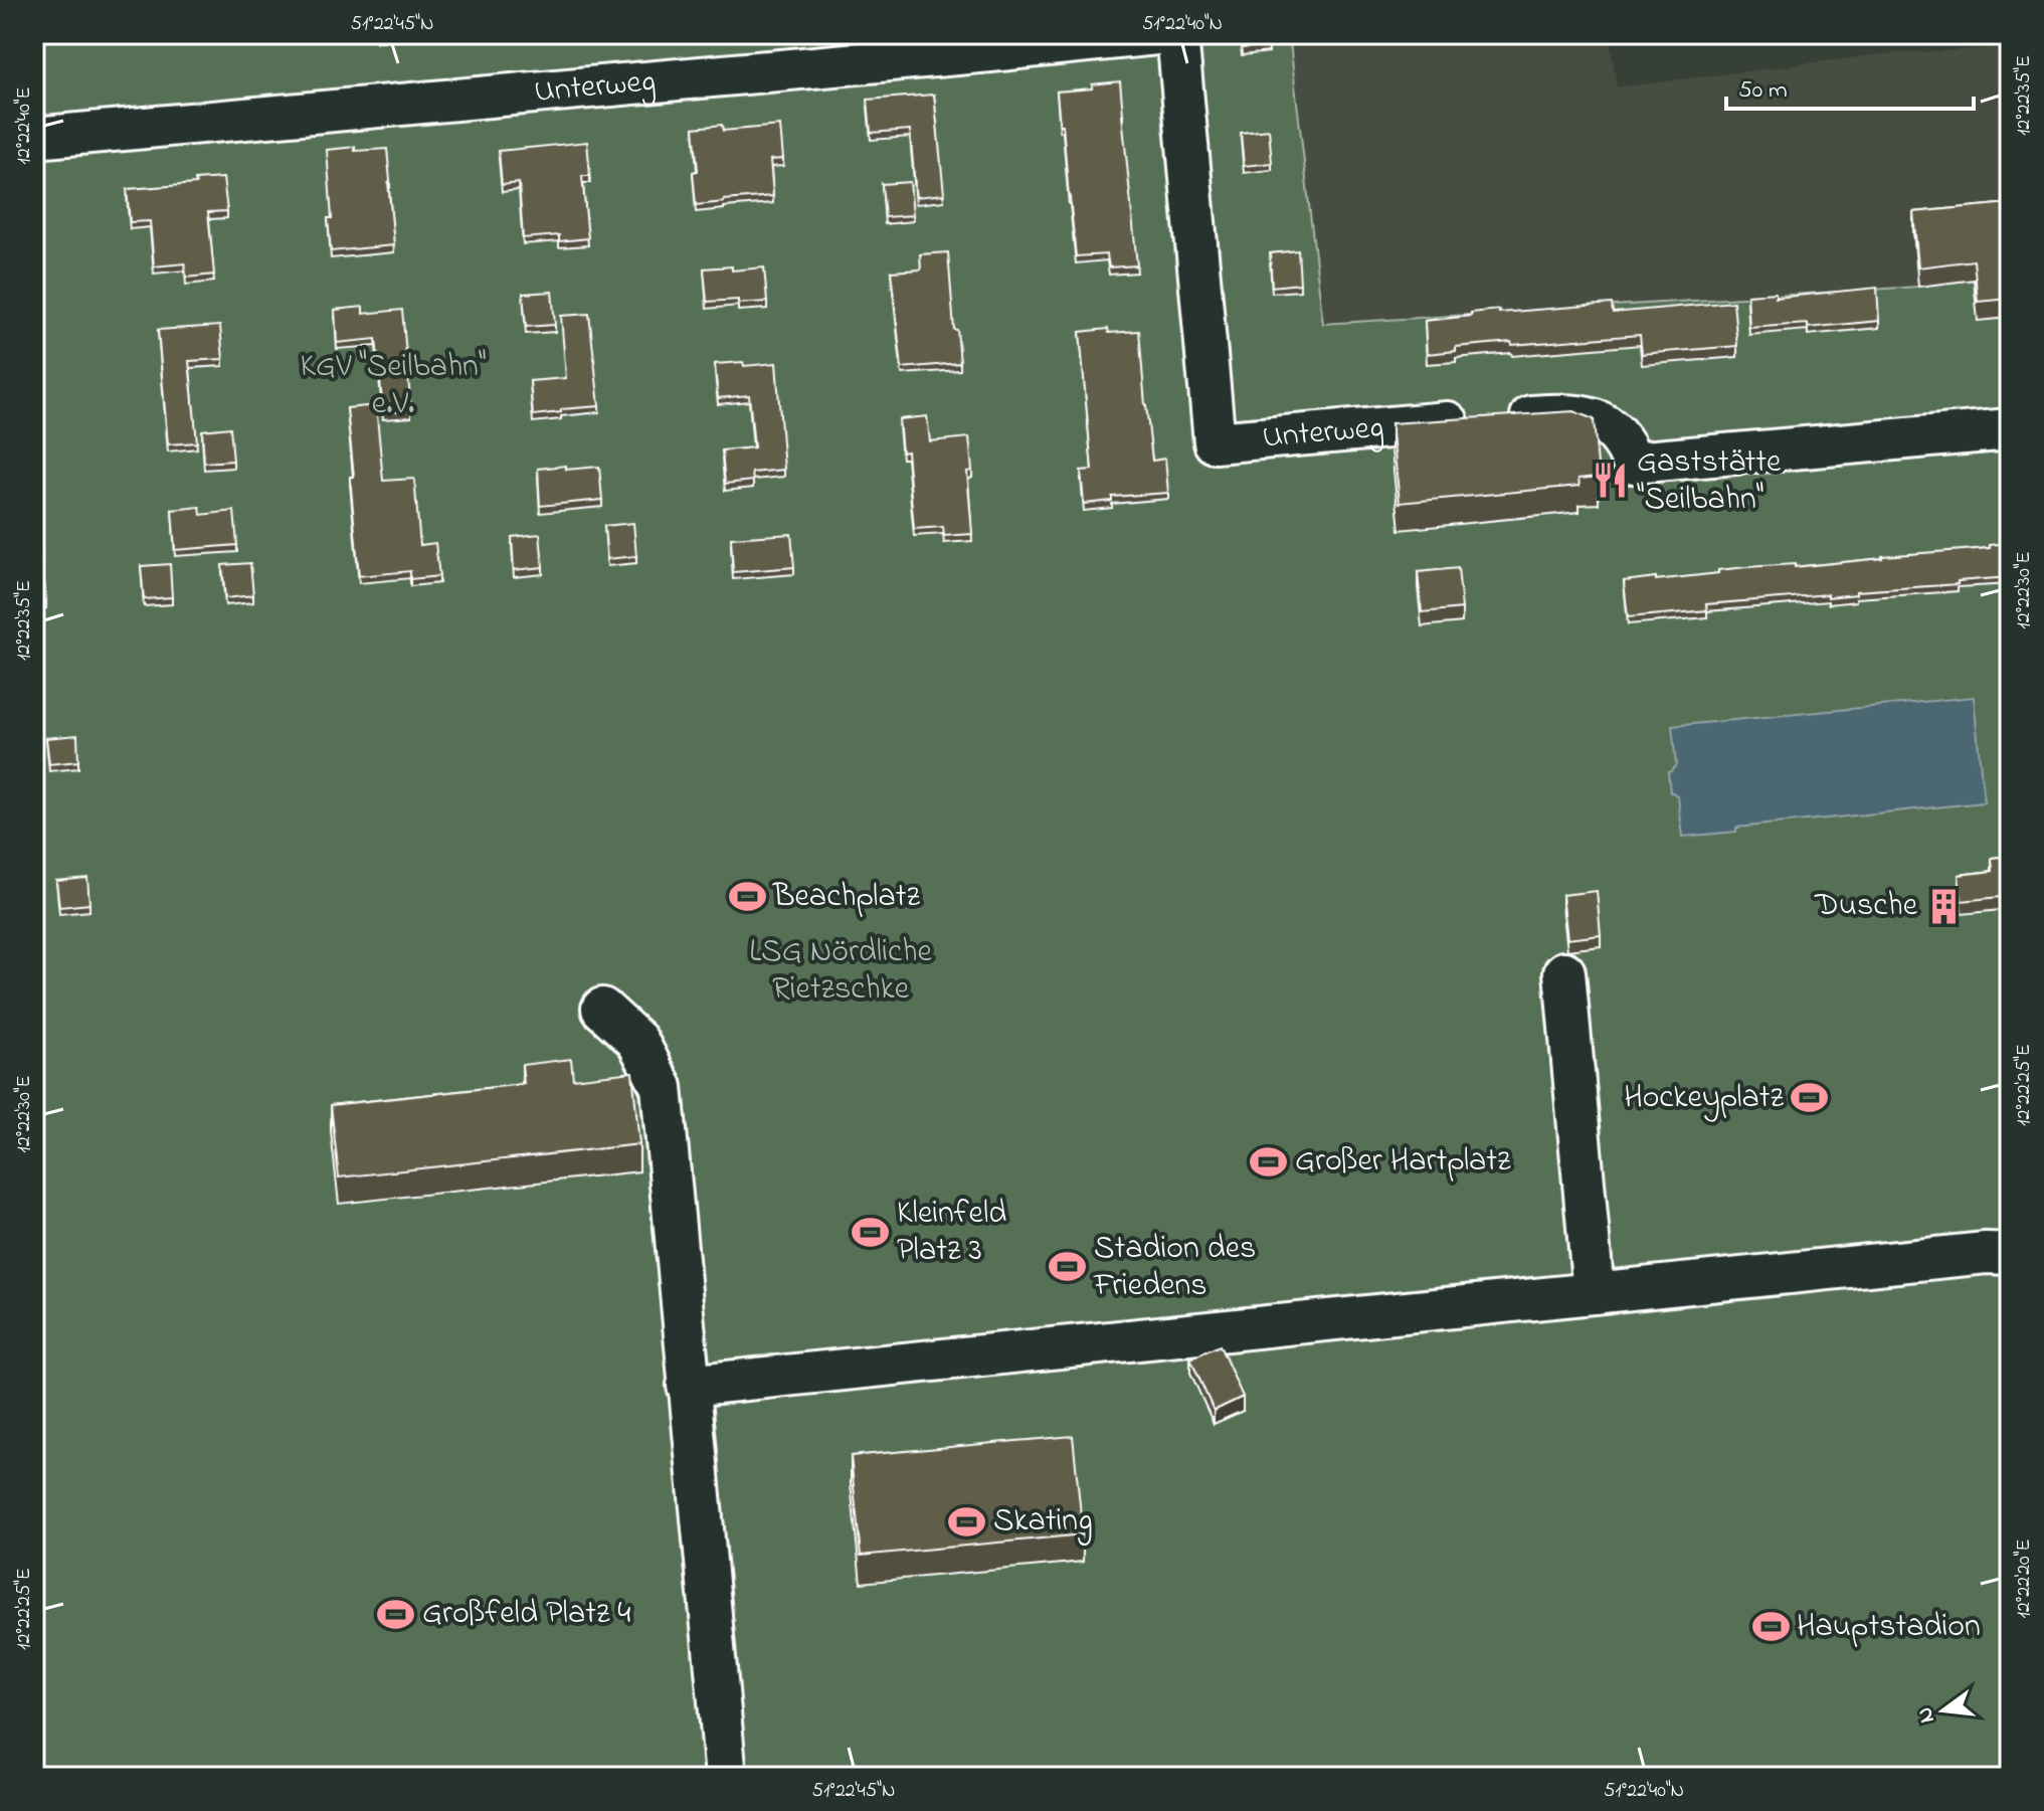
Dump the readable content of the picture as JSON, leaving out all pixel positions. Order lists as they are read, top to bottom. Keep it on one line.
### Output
{"streets":{"lane":["Unterweg"]},"parks":["KGV \"Seilbahn\" e.V.","LSG Nördliche Rietzschke"],"places":{"restaurant":["Gaststätte \"Seilbahn\""],"sports":["Beachplatz","Hockeyplatz","Großer Hartplatz","Kleinfeld Platz 3","Stadion des Friedens","Skating","Großfeld Platz 4","Hauptstadion"],"building":["Dusche"]},"scale_bar":"50 m","north":"left","coordinates":["51°22'45\"N","51°22'40\"N","12°22'35\"E","12°22'40\"E","12°22'30\"E","12°22'25\"E","12°22'20\"E"]}
